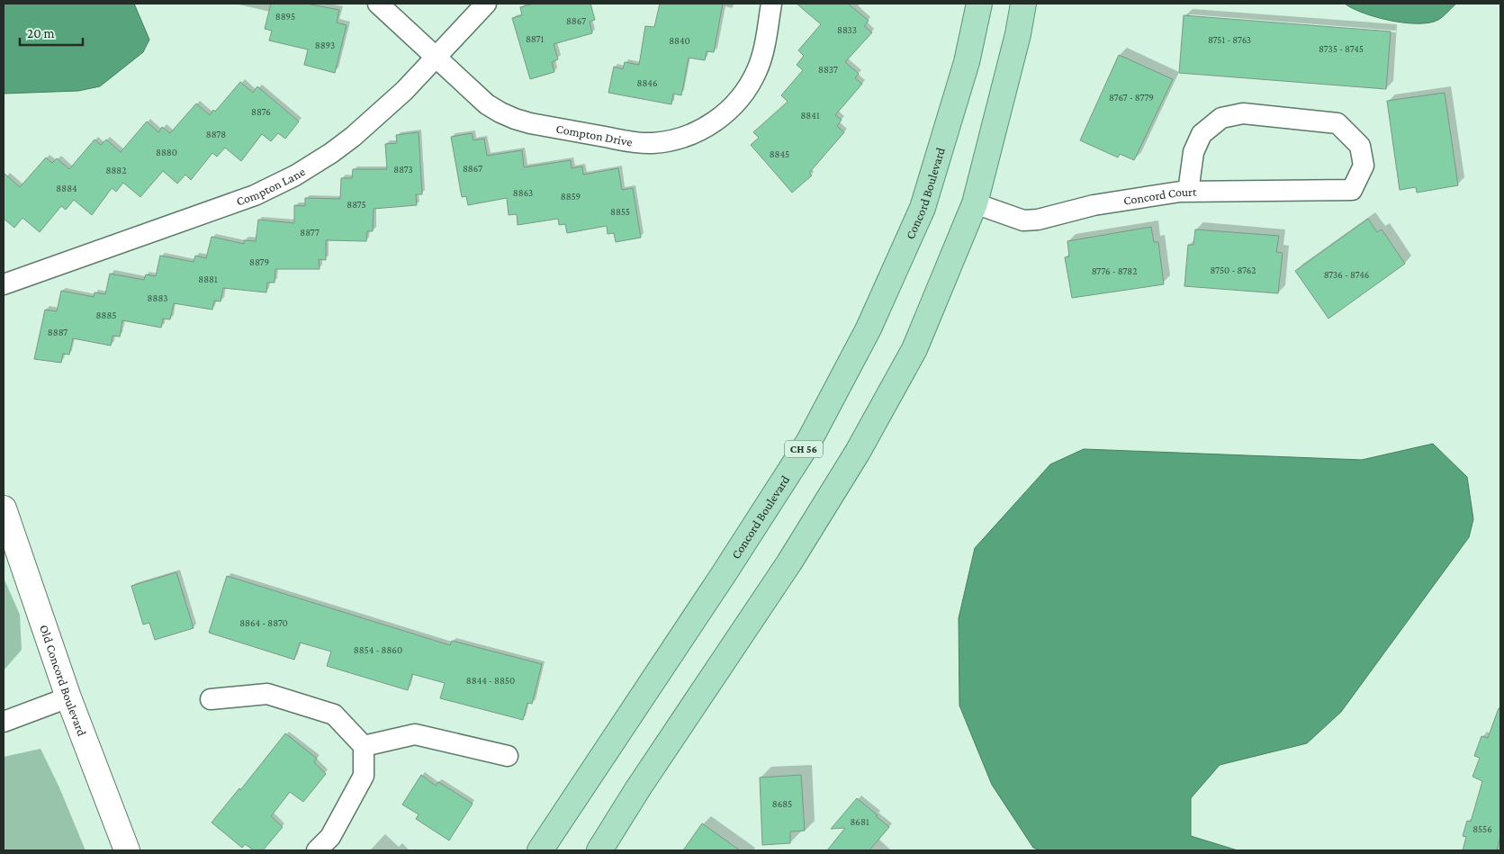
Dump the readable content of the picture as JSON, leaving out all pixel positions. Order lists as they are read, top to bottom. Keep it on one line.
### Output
{"streets":{"main road":["Concord Boulevard","CH 56"],"street":["Compton Drive","Compton Lane","Concord Court","Old Concord Boulevard"]},"crossings":[["Compton Drive","Compton Lane"]],"house_numbers":["8895","8867","8833","8871","8751 - 8763","8840","8893","8735 - 8745","8837","8846","8767 - 8779","8876","8841","8878","8880","8845","8867","8873","8882","8884","8863","8859","8875","8855","8877","8879","8750 - 8762","8776 - 8782","8736 - 8746","8881","8883","8885","8887","8864 - 8870","8854 - 8860","8844 - 8850","8685","8681","8556"],"scale_bar":"20 m"}
